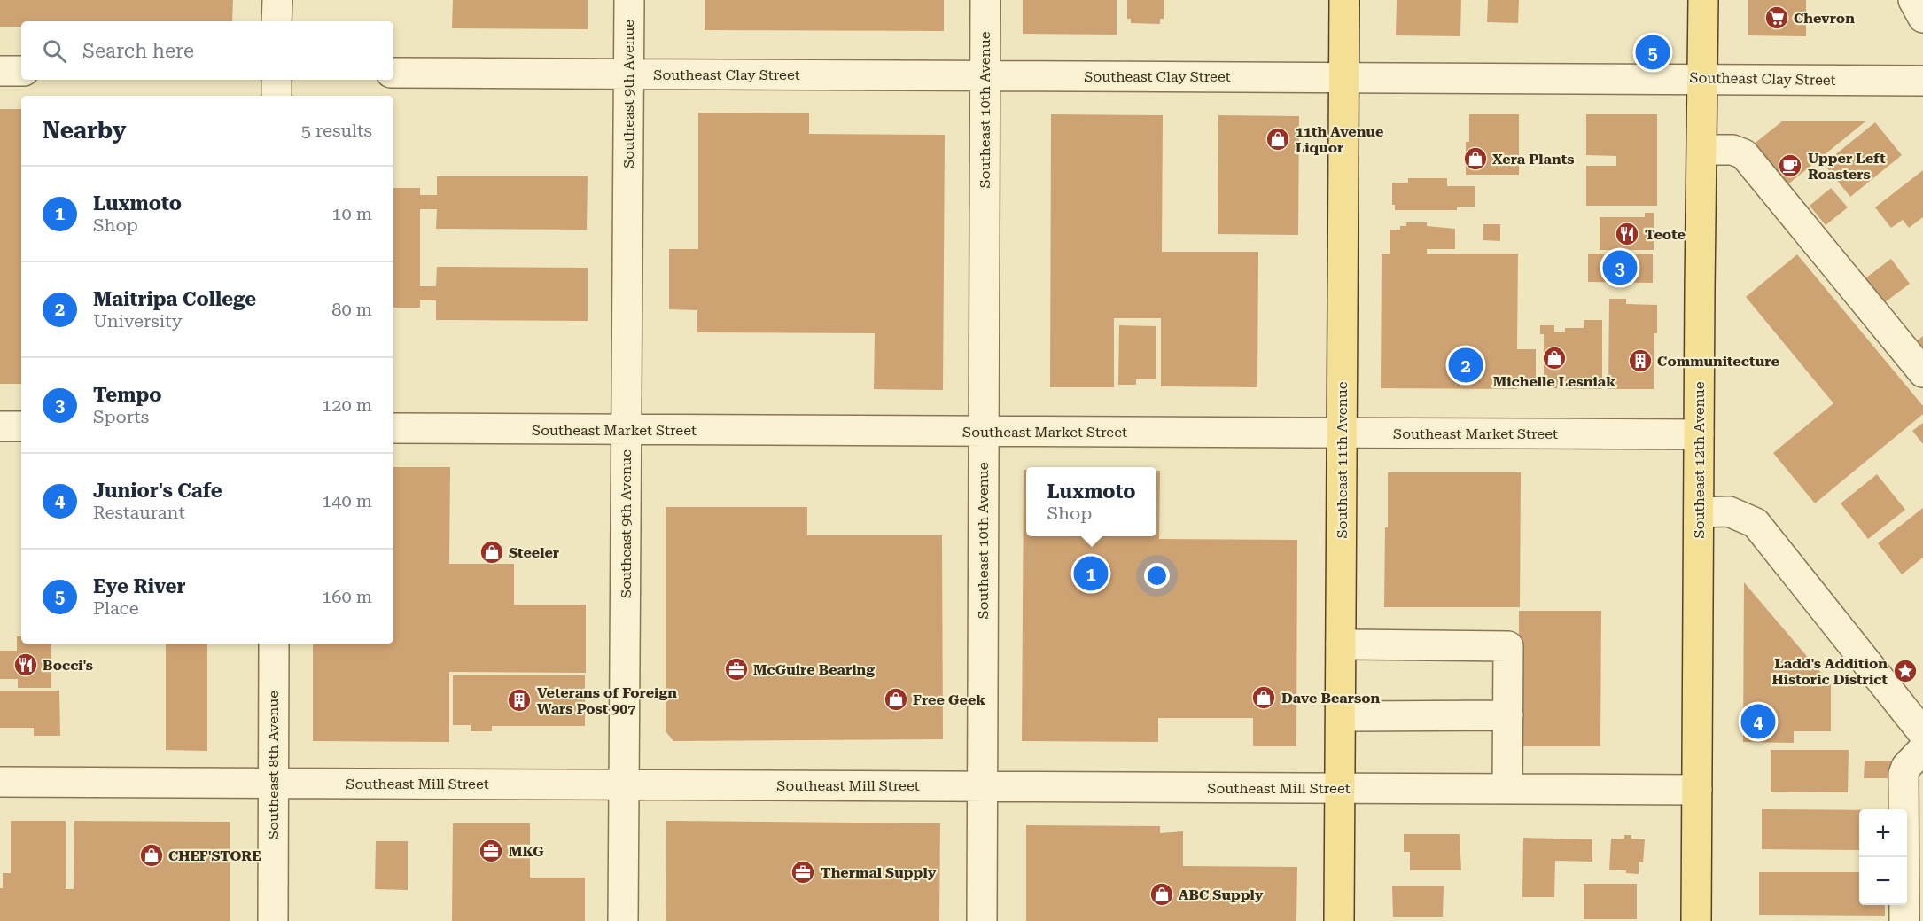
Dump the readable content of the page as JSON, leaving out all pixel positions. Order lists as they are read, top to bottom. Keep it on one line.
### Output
{"streets":{"main road":["Southeast 11th Avenue","Southeast 12th Avenue"],"street":["Southeast Clay Street","Southeast 9th Avenue","Southeast 10th Avenue","Southeast Market Street","Southeast 8th Avenue","Southeast Mill Street"]},"crossings":[["Southeast Clay Street","Southeast 9th Avenue"],["Southeast Clay Street","Southeast 10th Avenue"],["Southeast Clay Street","Southeast 11th Avenue"],["Southeast Clay Street","Southeast 12th Avenue"],["Southeast 9th Avenue","Southeast Market Street"],["Southeast 9th Avenue","Southeast Mill Street"],["Southeast 10th Avenue","Southeast Market Street"],["Southeast 10th Avenue","Southeast Mill Street"],["Southeast Market Street","Southeast 11th Avenue"],["Southeast Market Street","Southeast 12th Avenue"],["Southeast 11th Avenue","Southeast Mill Street"],["Southeast 12th Avenue","Southeast Mill Street"],["Southeast 8th Avenue","Southeast Mill Street"]],"places":{"supermarket":["Chevron"],"shop":["11th Avenue Liquor","Xera Plants","Michelle Lesniak","Steeler","Dave Bearson","Free Geek","CHEF'STORE","ABC Supply"],"cafe":["Upper Left Roasters"],"restaurant":["Teote","Bocci's"],"building":["Communitecture","Veterans of Foreign Wars Post 907"],"office":["McGuire Bearing","MKG","Thermal Supply"],"place":["Ladd's Addition Historic District"]},"page":{"search":"Search here","pins":["5","3","2","1","4"],"heading":["Nearby","5 results"],"list":[{"mark":"1","name":"Luxmoto","note":"Shop","value":"10 m"},{"mark":"2","name":"Maitripa College","note":"University","value":"80 m"},{"mark":"3","name":"Tempo","note":"Sports","value":"120 m"},{"mark":"4","name":"Junior's Cafe","note":"Restaurant","value":"140 m"},{"mark":"5","name":"Eye River","note":"Place","value":"160 m"}],"popup":["Luxmoto","Shop"],"map_buttons":["+","−"]}}
